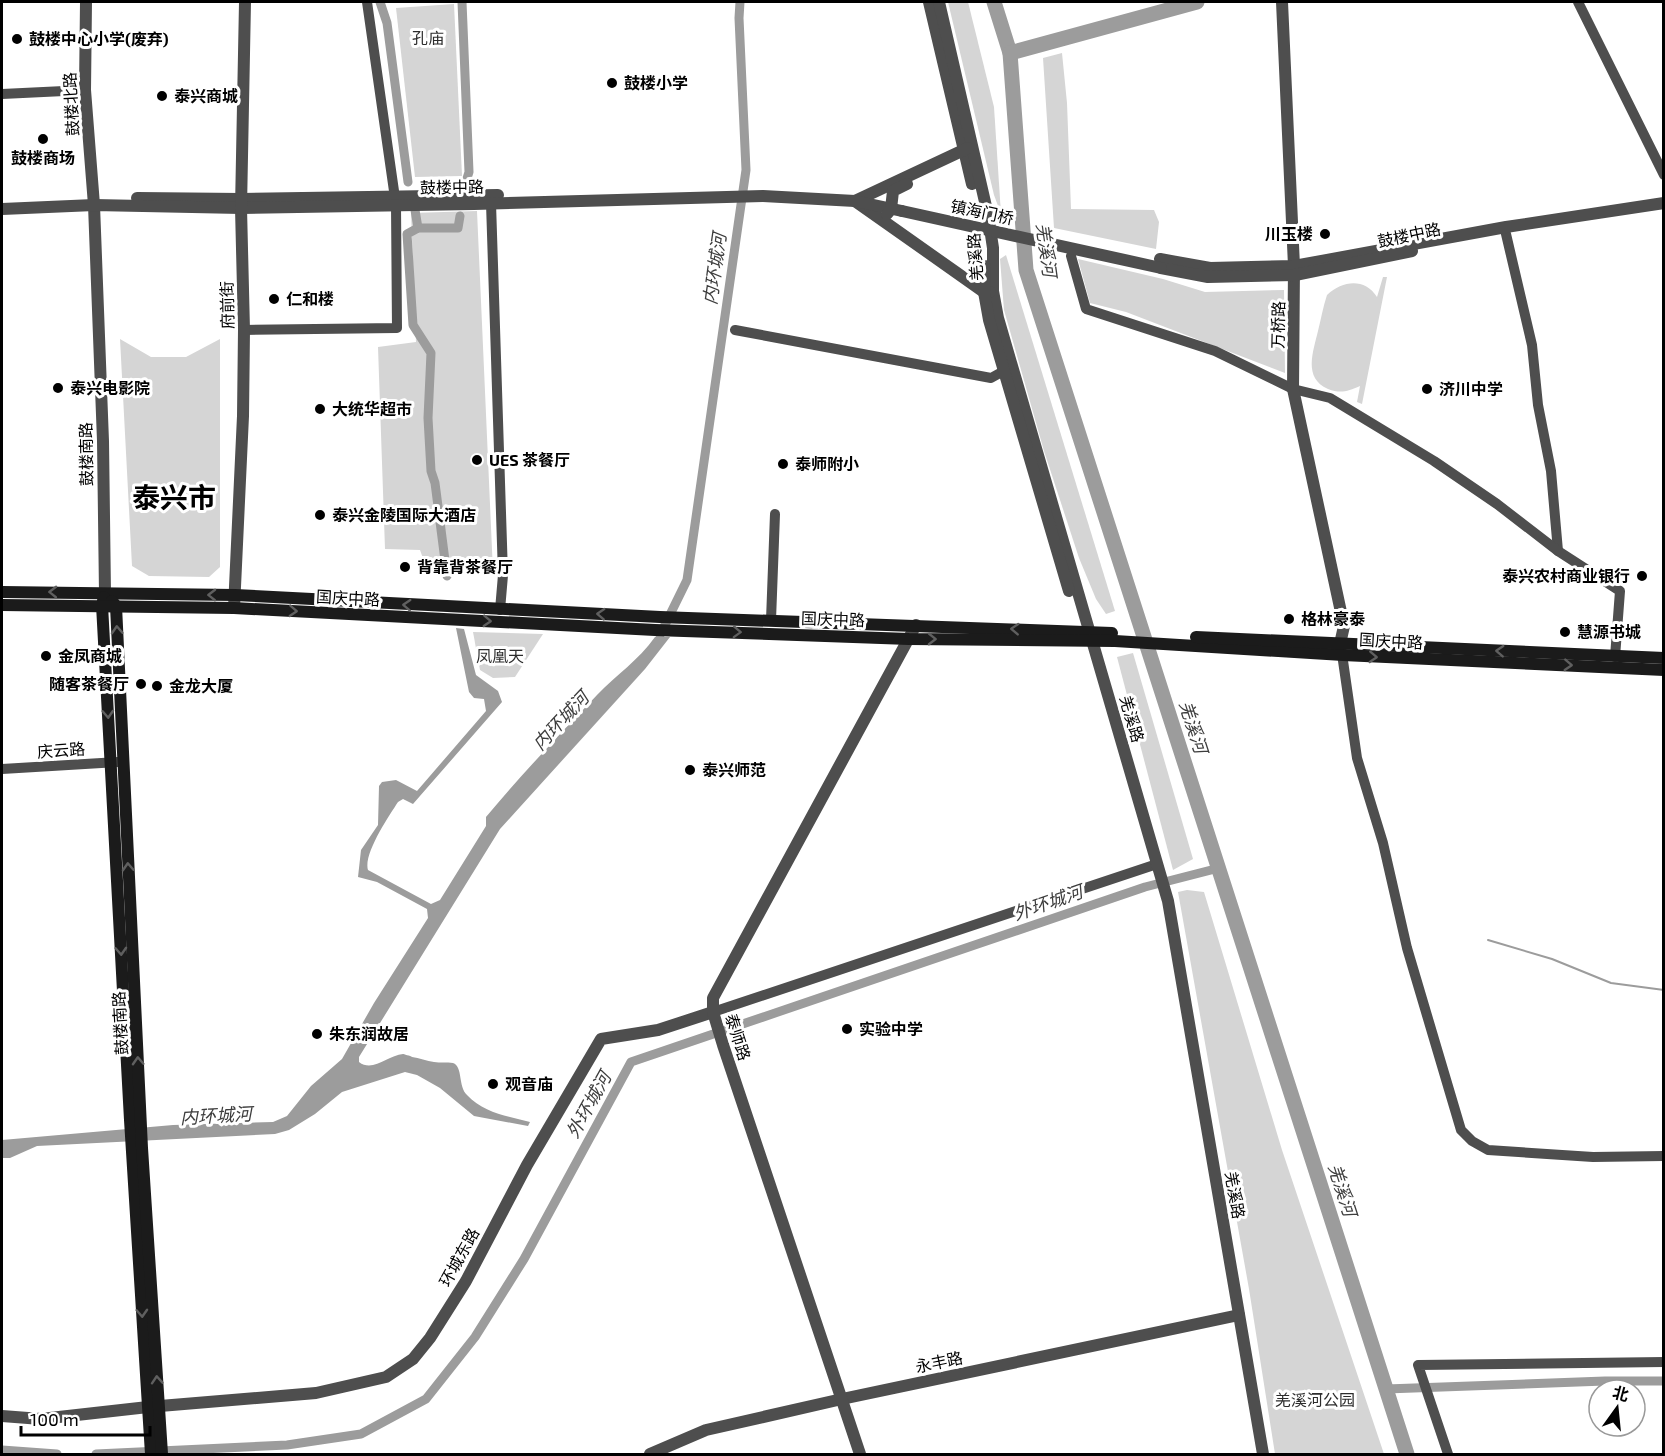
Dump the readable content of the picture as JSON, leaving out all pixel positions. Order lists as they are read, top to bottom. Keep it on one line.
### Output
{"streets":{"main road":["鼓楼南路","国庆中路"],"street":["鼓楼北路","鼓楼中路","镇海门桥","羌溪路","府前街","万桥路","庆云路","泰师路","环城东路","永丰路"]},"crossings":[["鼓楼北路","鼓楼中路"],["鼓楼北路","鼓楼南路"],["鼓楼中路","镇海门桥"],["鼓楼中路","府前街"],["鼓楼中路","万桥路"],["鼓楼中路","鼓楼南路"],["羌溪路","国庆中路"],["羌溪路","永丰路"],["府前街","国庆中路"],["万桥路","国庆中路"],["鼓楼南路","国庆中路"],["鼓楼南路","庆云路"],["鼓楼南路","环城东路"],["国庆中路","泰师路"],["泰师路","环城东路"],["泰师路","永丰路"]],"districts":["泰兴市"],"water":["羌溪河","内环城河","外环城河"],"parks":["孔庙","凤凰天","羌溪河公园"],"places":["鼓楼中心小学(废弃)","鼓楼小学","泰兴商城","鼓楼商场","川玉楼","仁和楼","泰兴电影院","济川中学","大统华超市","UES 茶餐厅","泰师附小","泰兴金陵国际大酒店","背靠背茶餐厅","泰兴农村商业银行","格林豪泰","慧源书城","金凤商城","随客茶餐厅","金龙大厦","泰兴师范","实验中学","朱东润故居","观音庙"],"scale_bar":"100 m","north":"top"}
